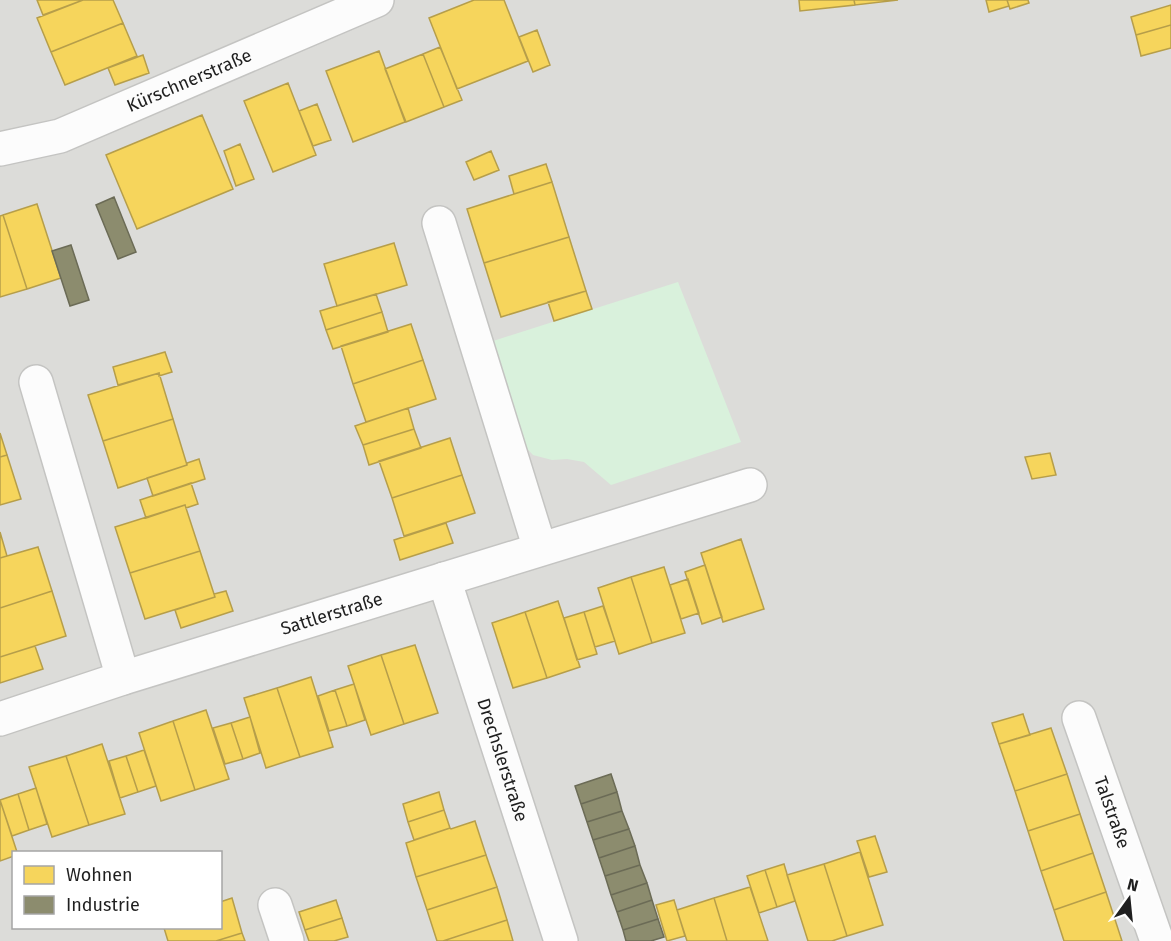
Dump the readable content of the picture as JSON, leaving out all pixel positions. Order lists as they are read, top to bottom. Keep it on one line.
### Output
{"streets":{"street":["Kürschnerstraße","Sattlerstraße","Drechslerstraße","Talstraße"]},"crossings":[["Sattlerstraße","Drechslerstraße"]],"legend":["Wohnen","Industrie"],"north":"top"}
